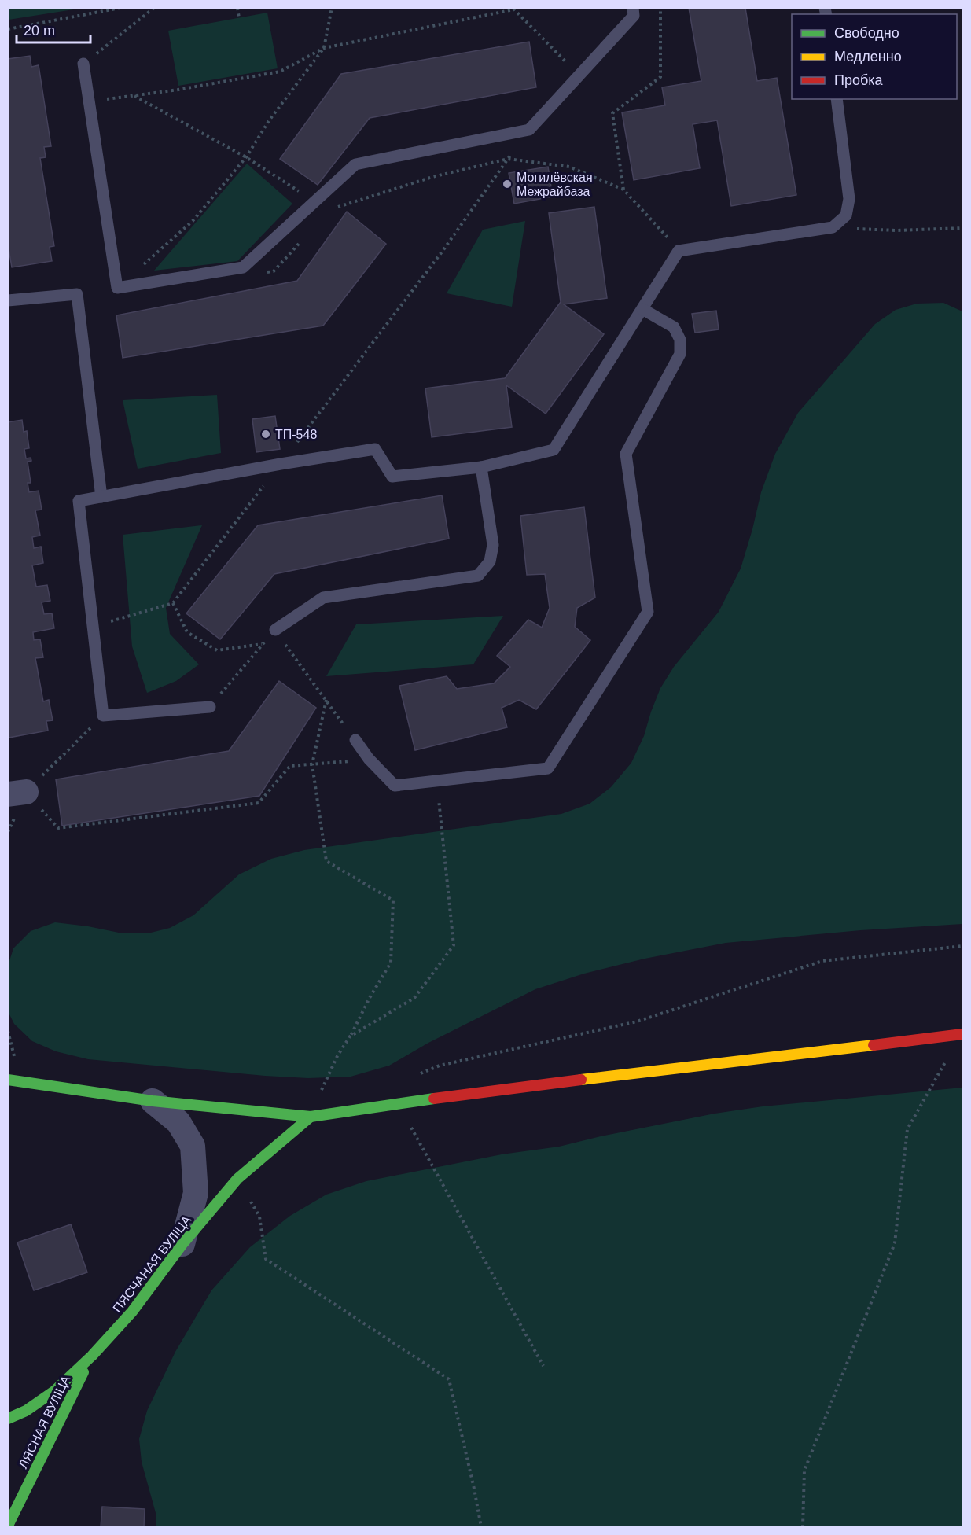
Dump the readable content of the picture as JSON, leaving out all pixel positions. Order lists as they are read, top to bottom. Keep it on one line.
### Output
{"streets":{"street":["ПЯСЧАНАЯ ВУЛІЦА","ЛЯСНАЯ ВУЛІЦА"]},"crossings":[["ПЯСЧАНАЯ ВУЛІЦА","ЛЯСНАЯ ВУЛІЦА"]],"places":["Могилёвская Межрайбаза","ТП-548"],"legend":["Свободно","Медленно","Пробка"],"scale_bar":"20 m"}
